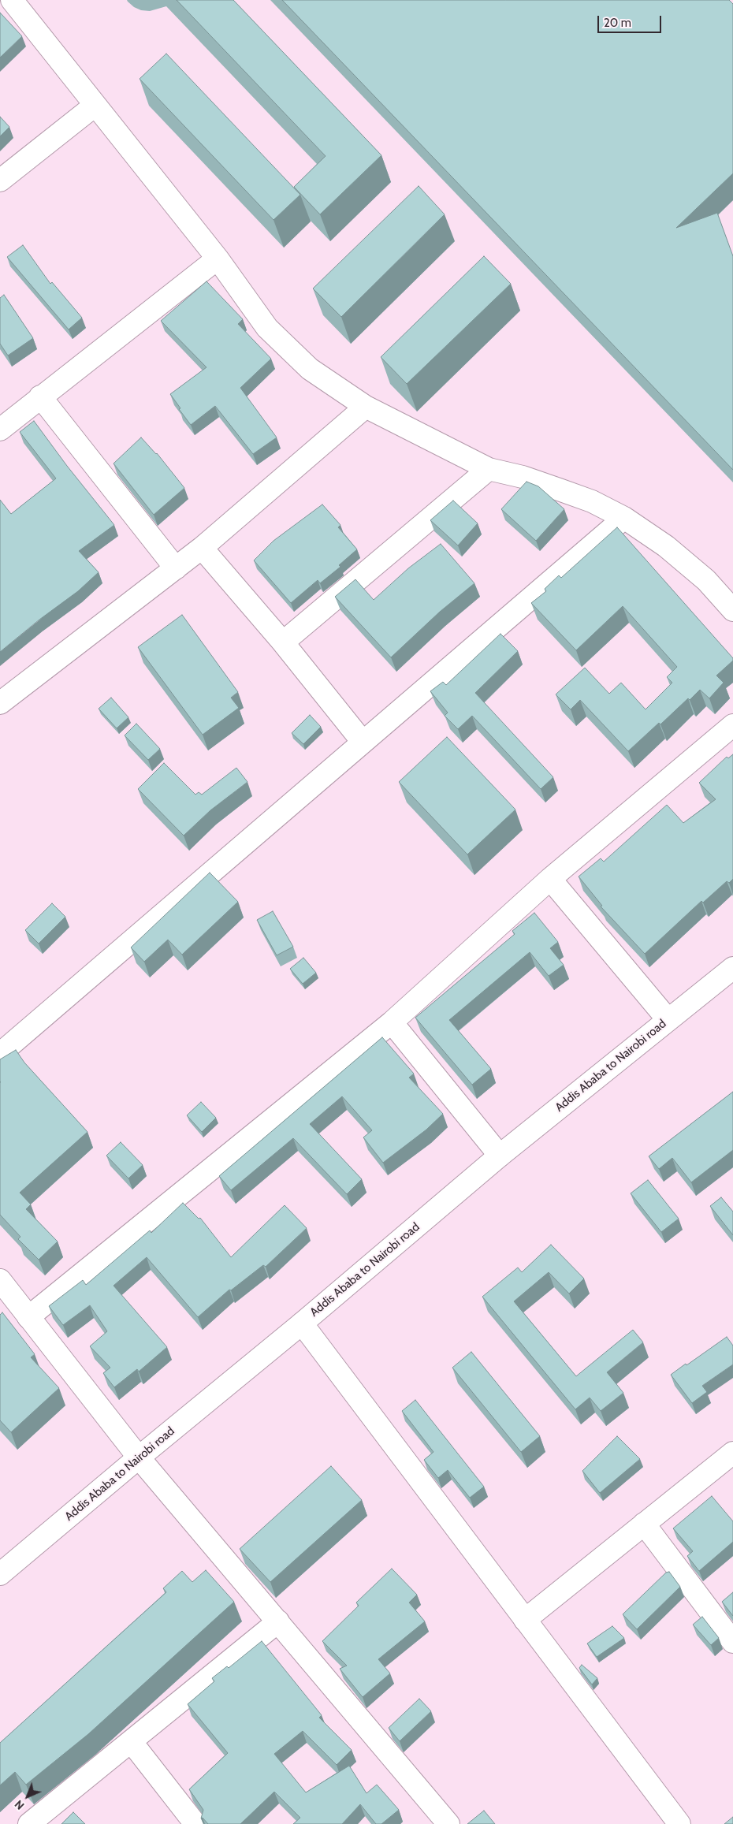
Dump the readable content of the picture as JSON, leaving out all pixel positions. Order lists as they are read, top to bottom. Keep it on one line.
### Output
{"streets":{"main road":["Addis Ababa to Nairobi road"]},"scale_bar":"20 m","north":"bottom left"}
